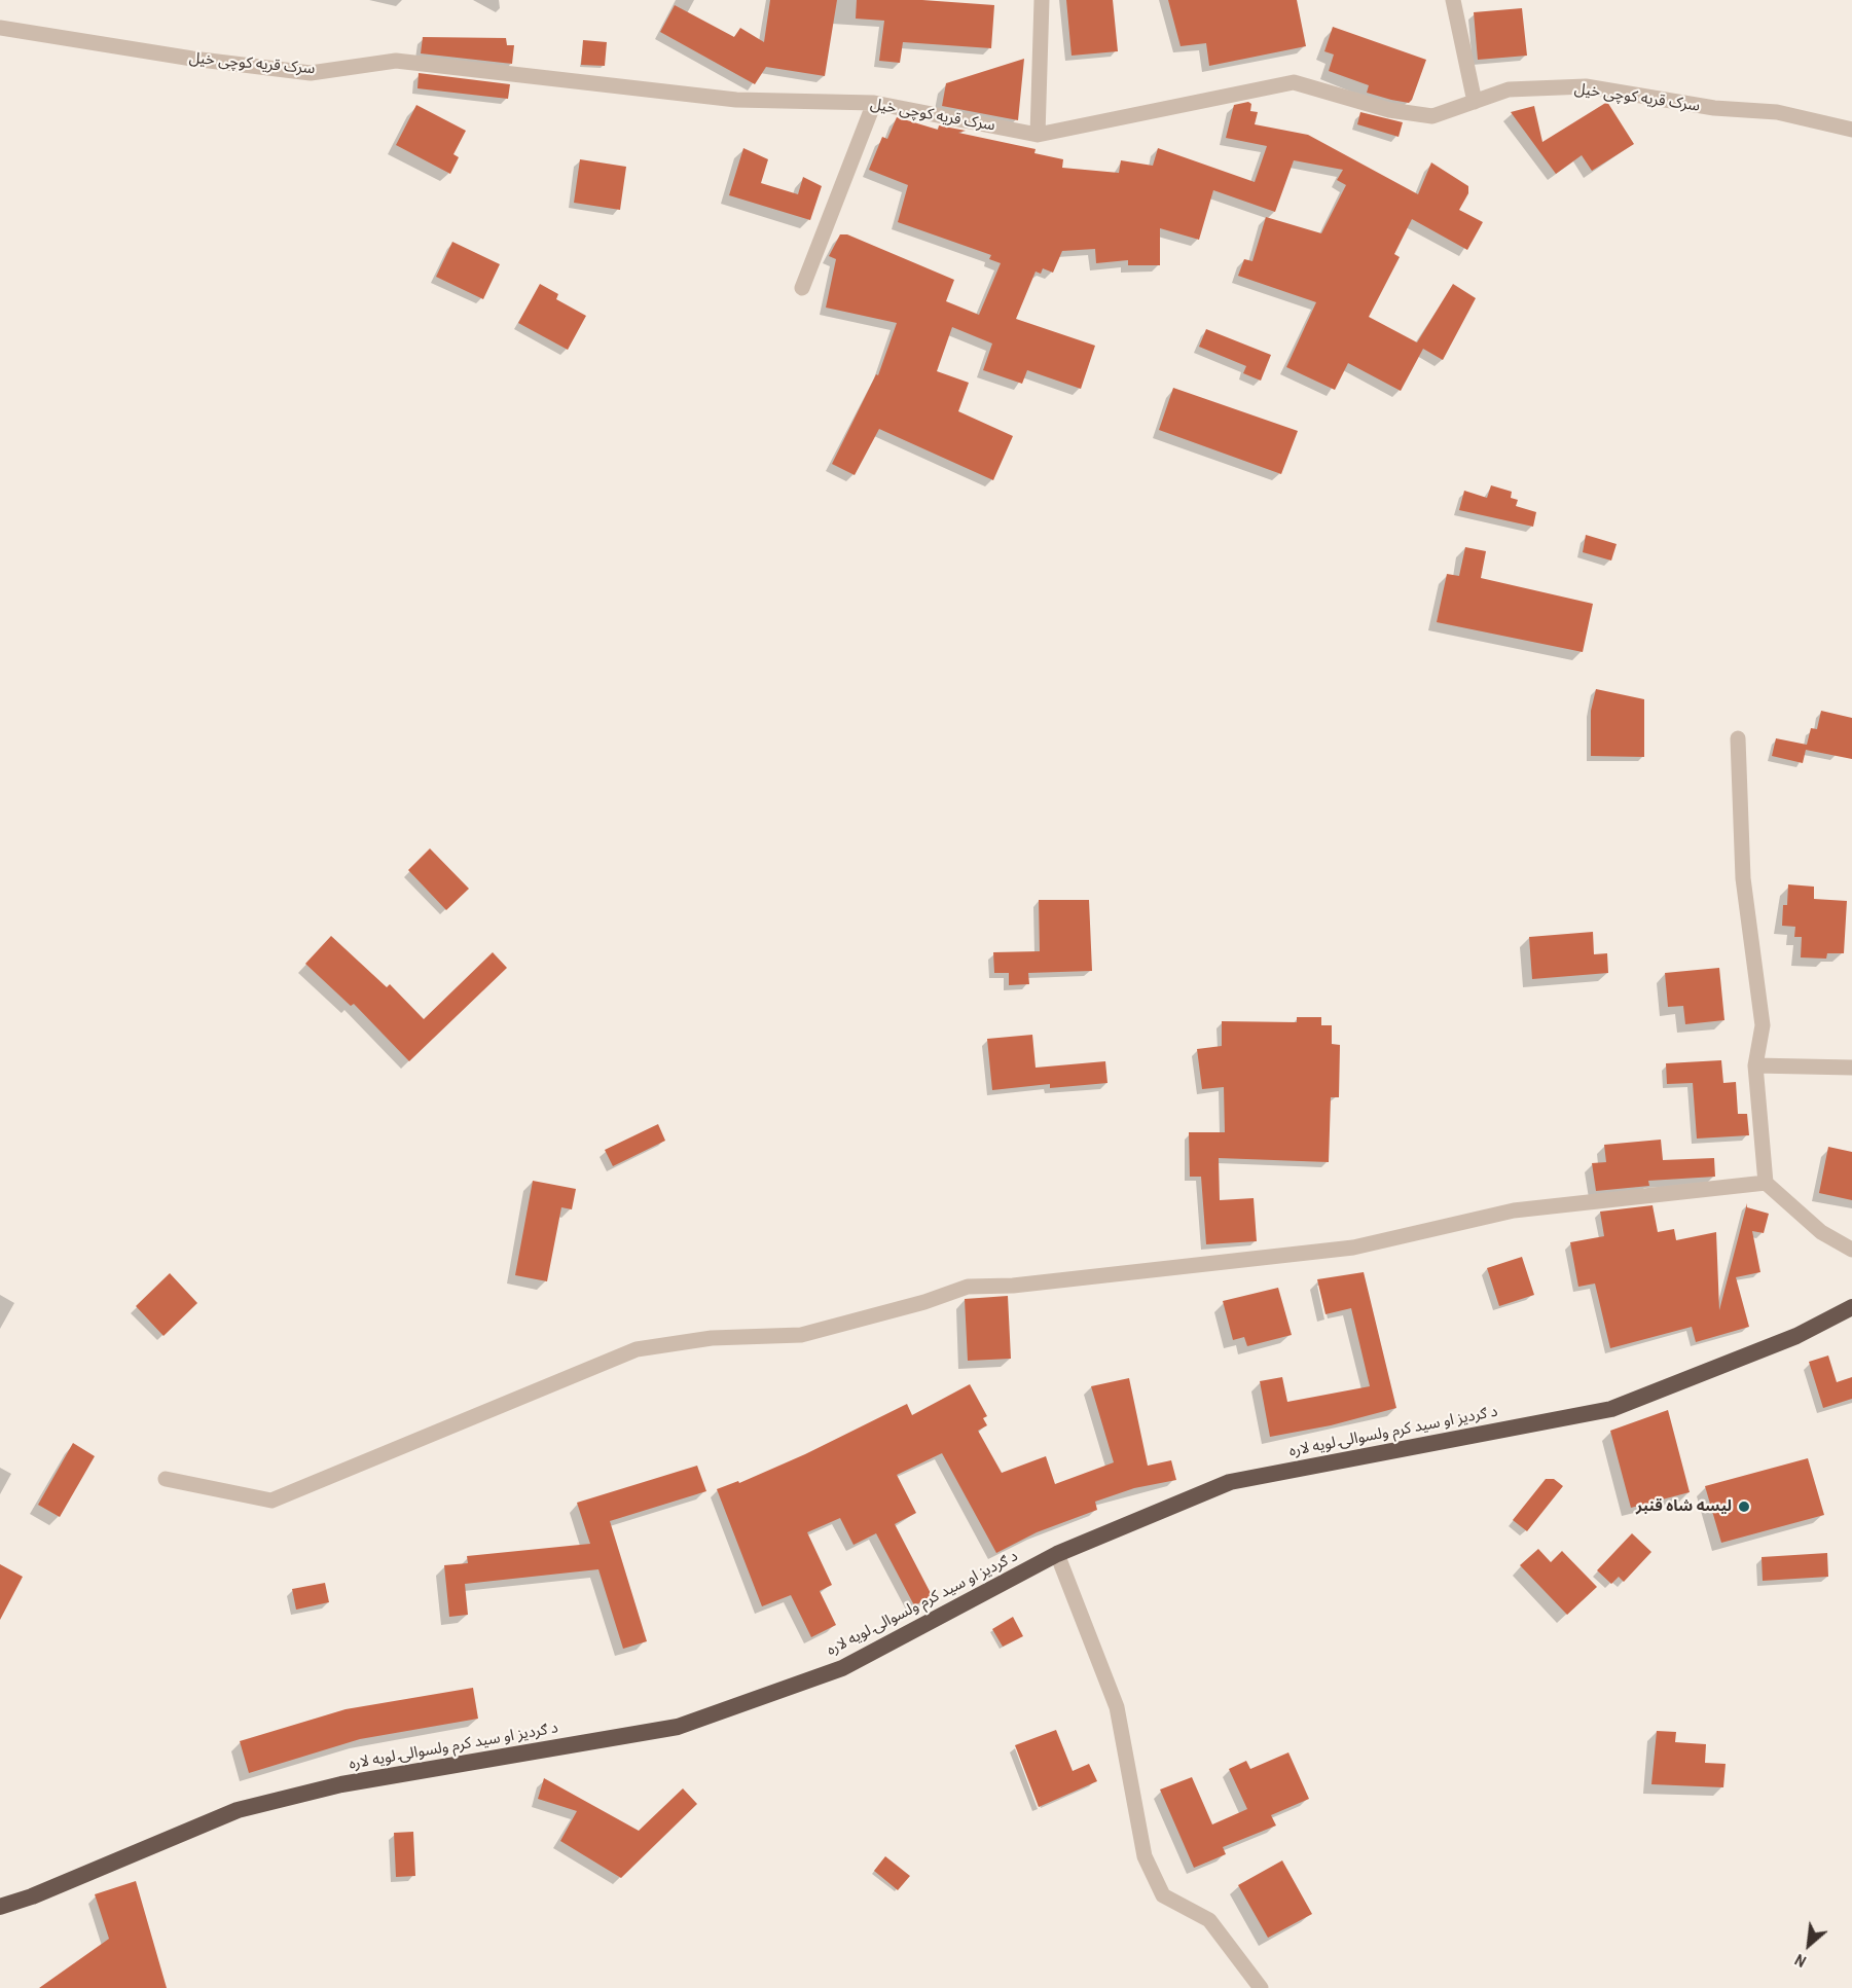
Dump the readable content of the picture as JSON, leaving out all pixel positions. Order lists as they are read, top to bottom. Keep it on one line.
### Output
{"streets":{"highway":["د ګردیز او سید کرم ولسوالۍ لویه لاره"],"street":["سرک قریه کوچی خیل"]},"places":["لیسه شاه قنبر"],"north":"bottom left"}
